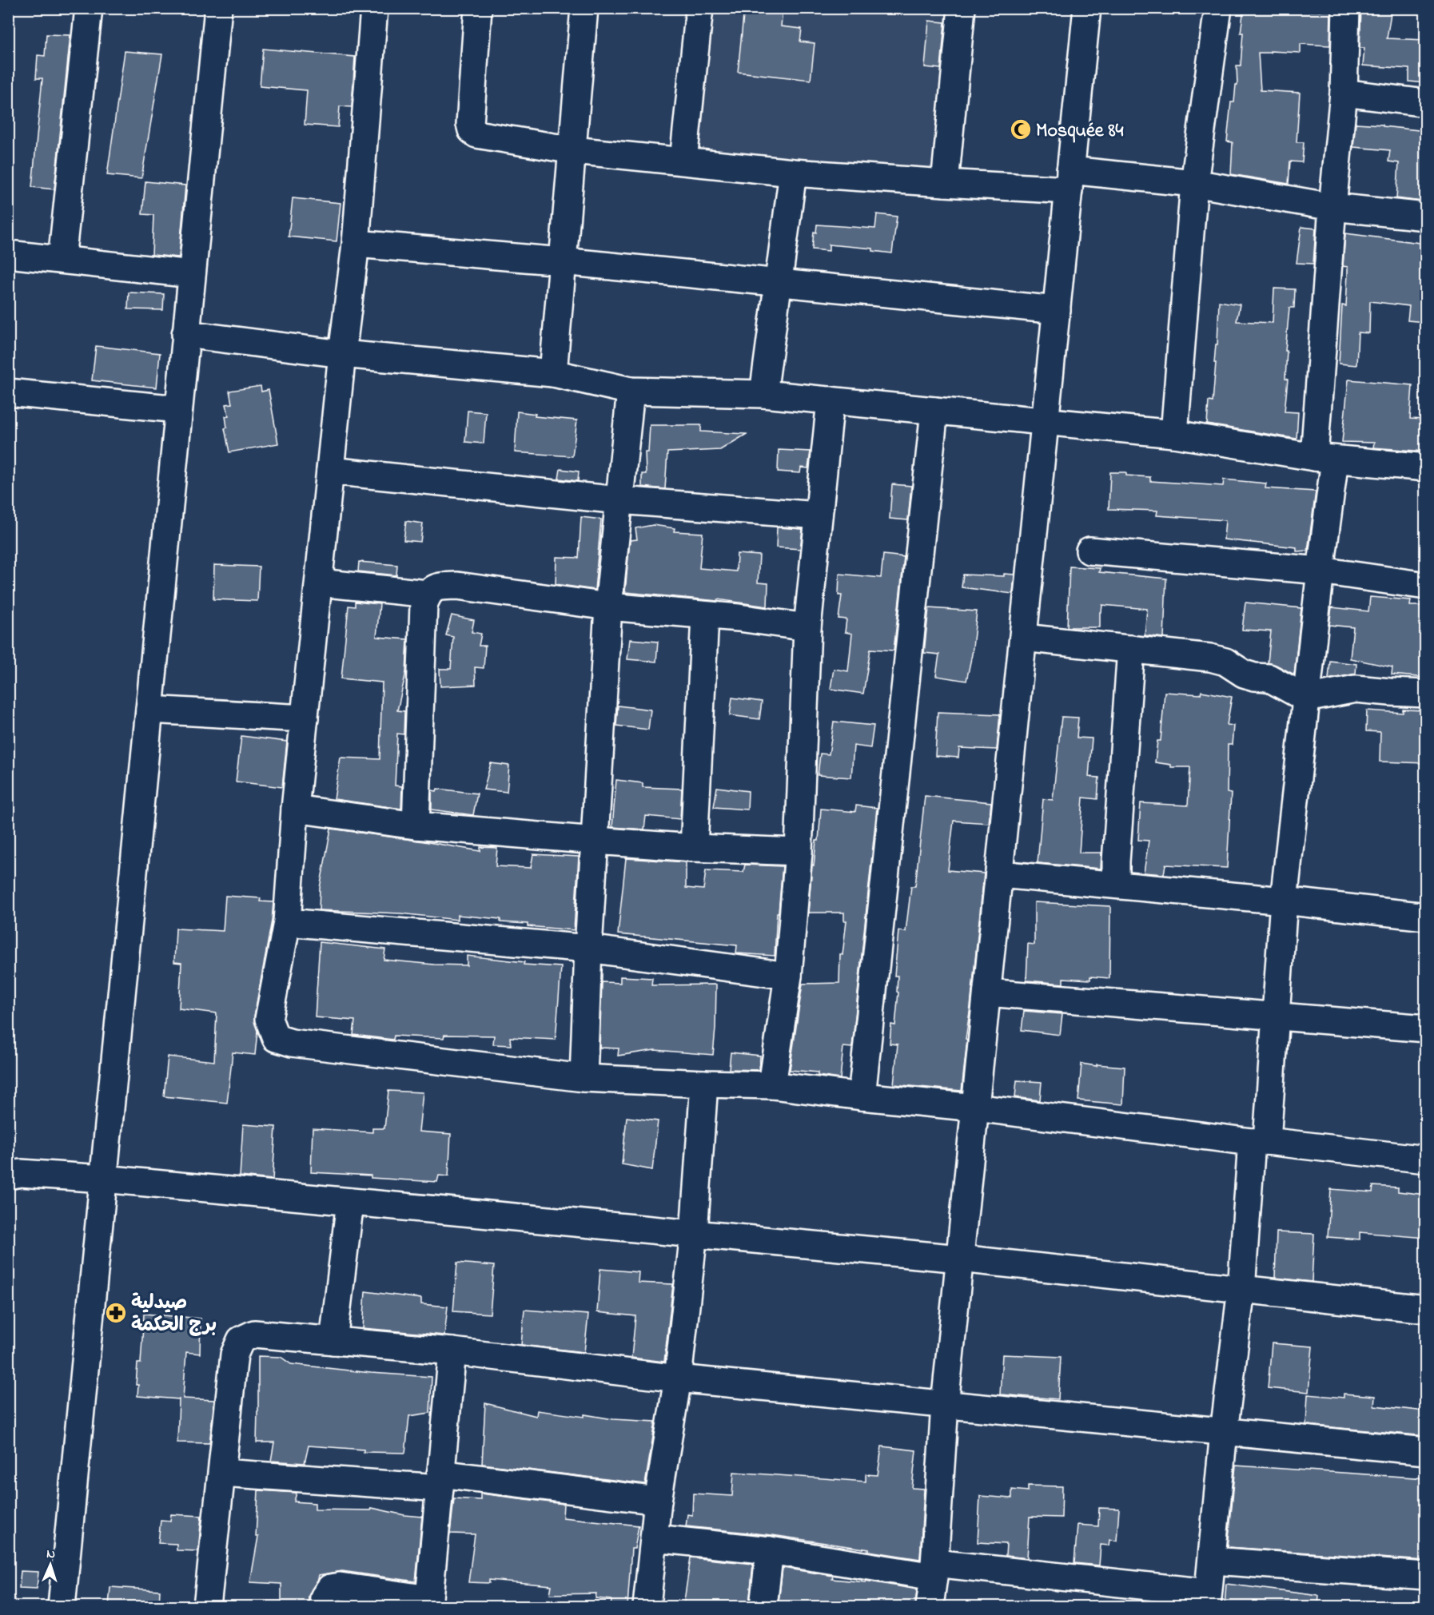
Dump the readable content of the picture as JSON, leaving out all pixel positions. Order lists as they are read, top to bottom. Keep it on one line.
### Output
{"places":{"mosque":["Mosquée 84"],"pharmacy":["صيدلية برج الحكمة"]},"north":"top"}
